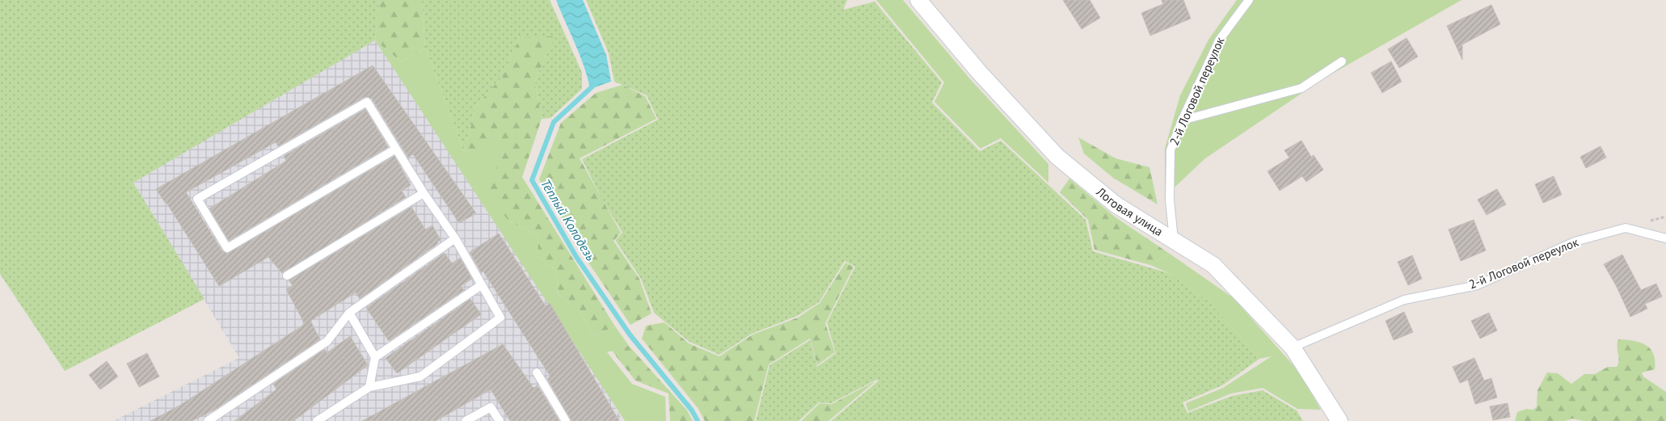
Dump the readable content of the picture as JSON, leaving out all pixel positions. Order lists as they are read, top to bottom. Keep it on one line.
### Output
{"streets":{"street":["Логовая улица"],"lane":["2-й Логовой переулок"]},"crossings":[["2-й Логовой переулок","Логовая улица"]],"water":["Тёплый Колодезь"]}
